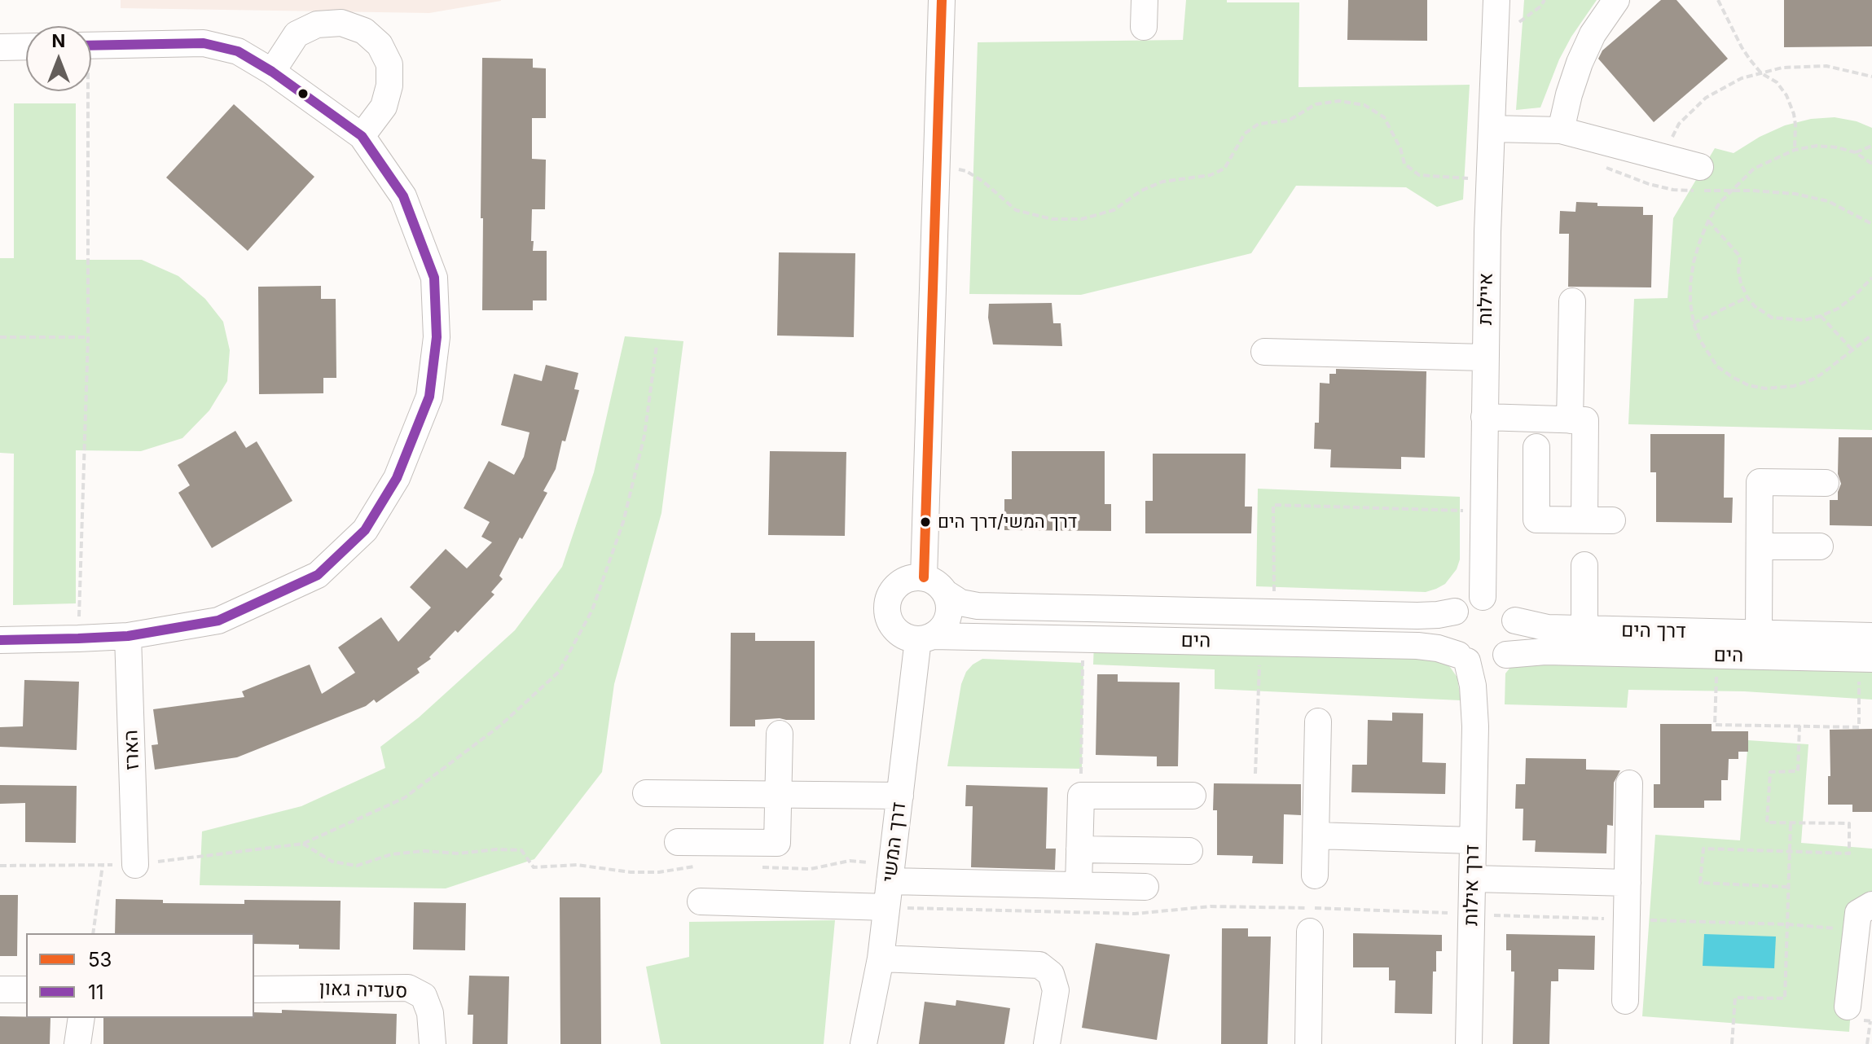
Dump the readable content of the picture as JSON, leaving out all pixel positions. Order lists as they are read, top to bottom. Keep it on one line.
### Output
{"streets":{"street":["איילות","דרך הים","הים","הארז","דרך המשי","דרך אילות","סעדיה גאון"]},"crossings":[["איילות","דרך הים"],["איילות","הים"],["דרך הים","הים"],["הים","דרך המשי"]],"places":["דרך המשי/דרך הים"],"lines":["transit line 53","transit line 11"],"legend":["53","11"],"north":"top"}
